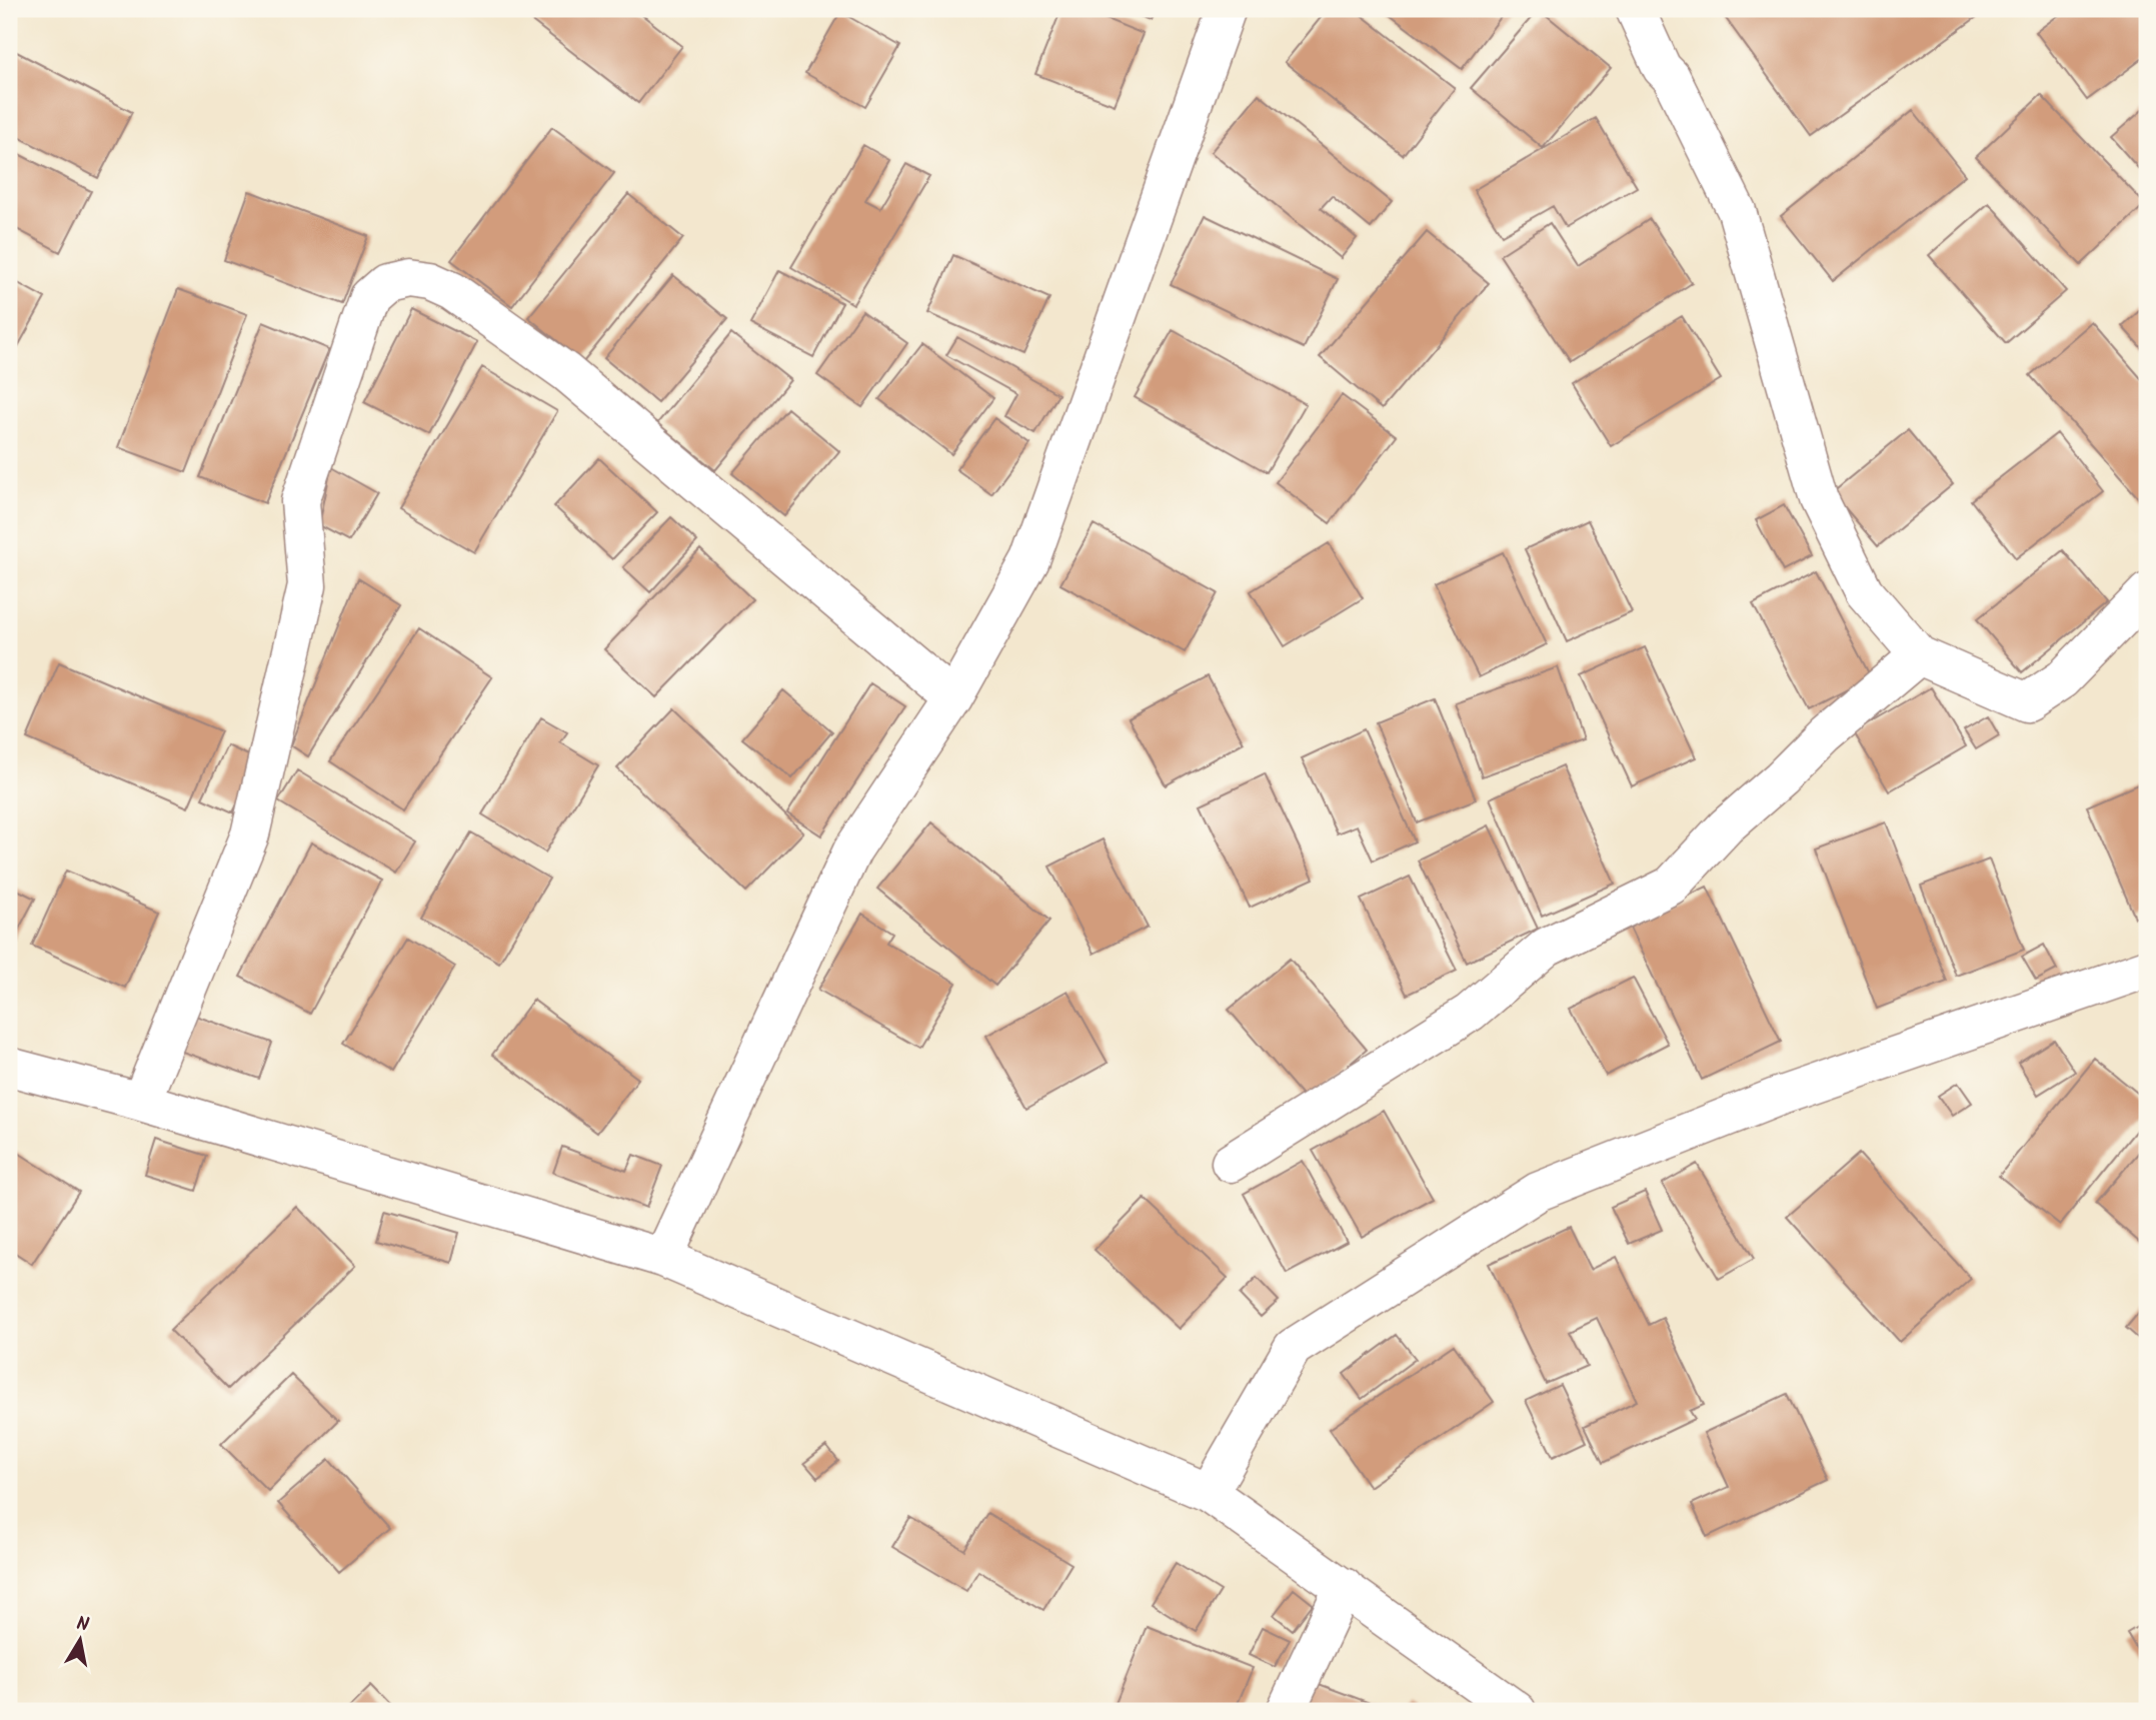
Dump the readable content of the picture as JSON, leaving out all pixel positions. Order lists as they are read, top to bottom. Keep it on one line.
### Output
{"north":"top"}
